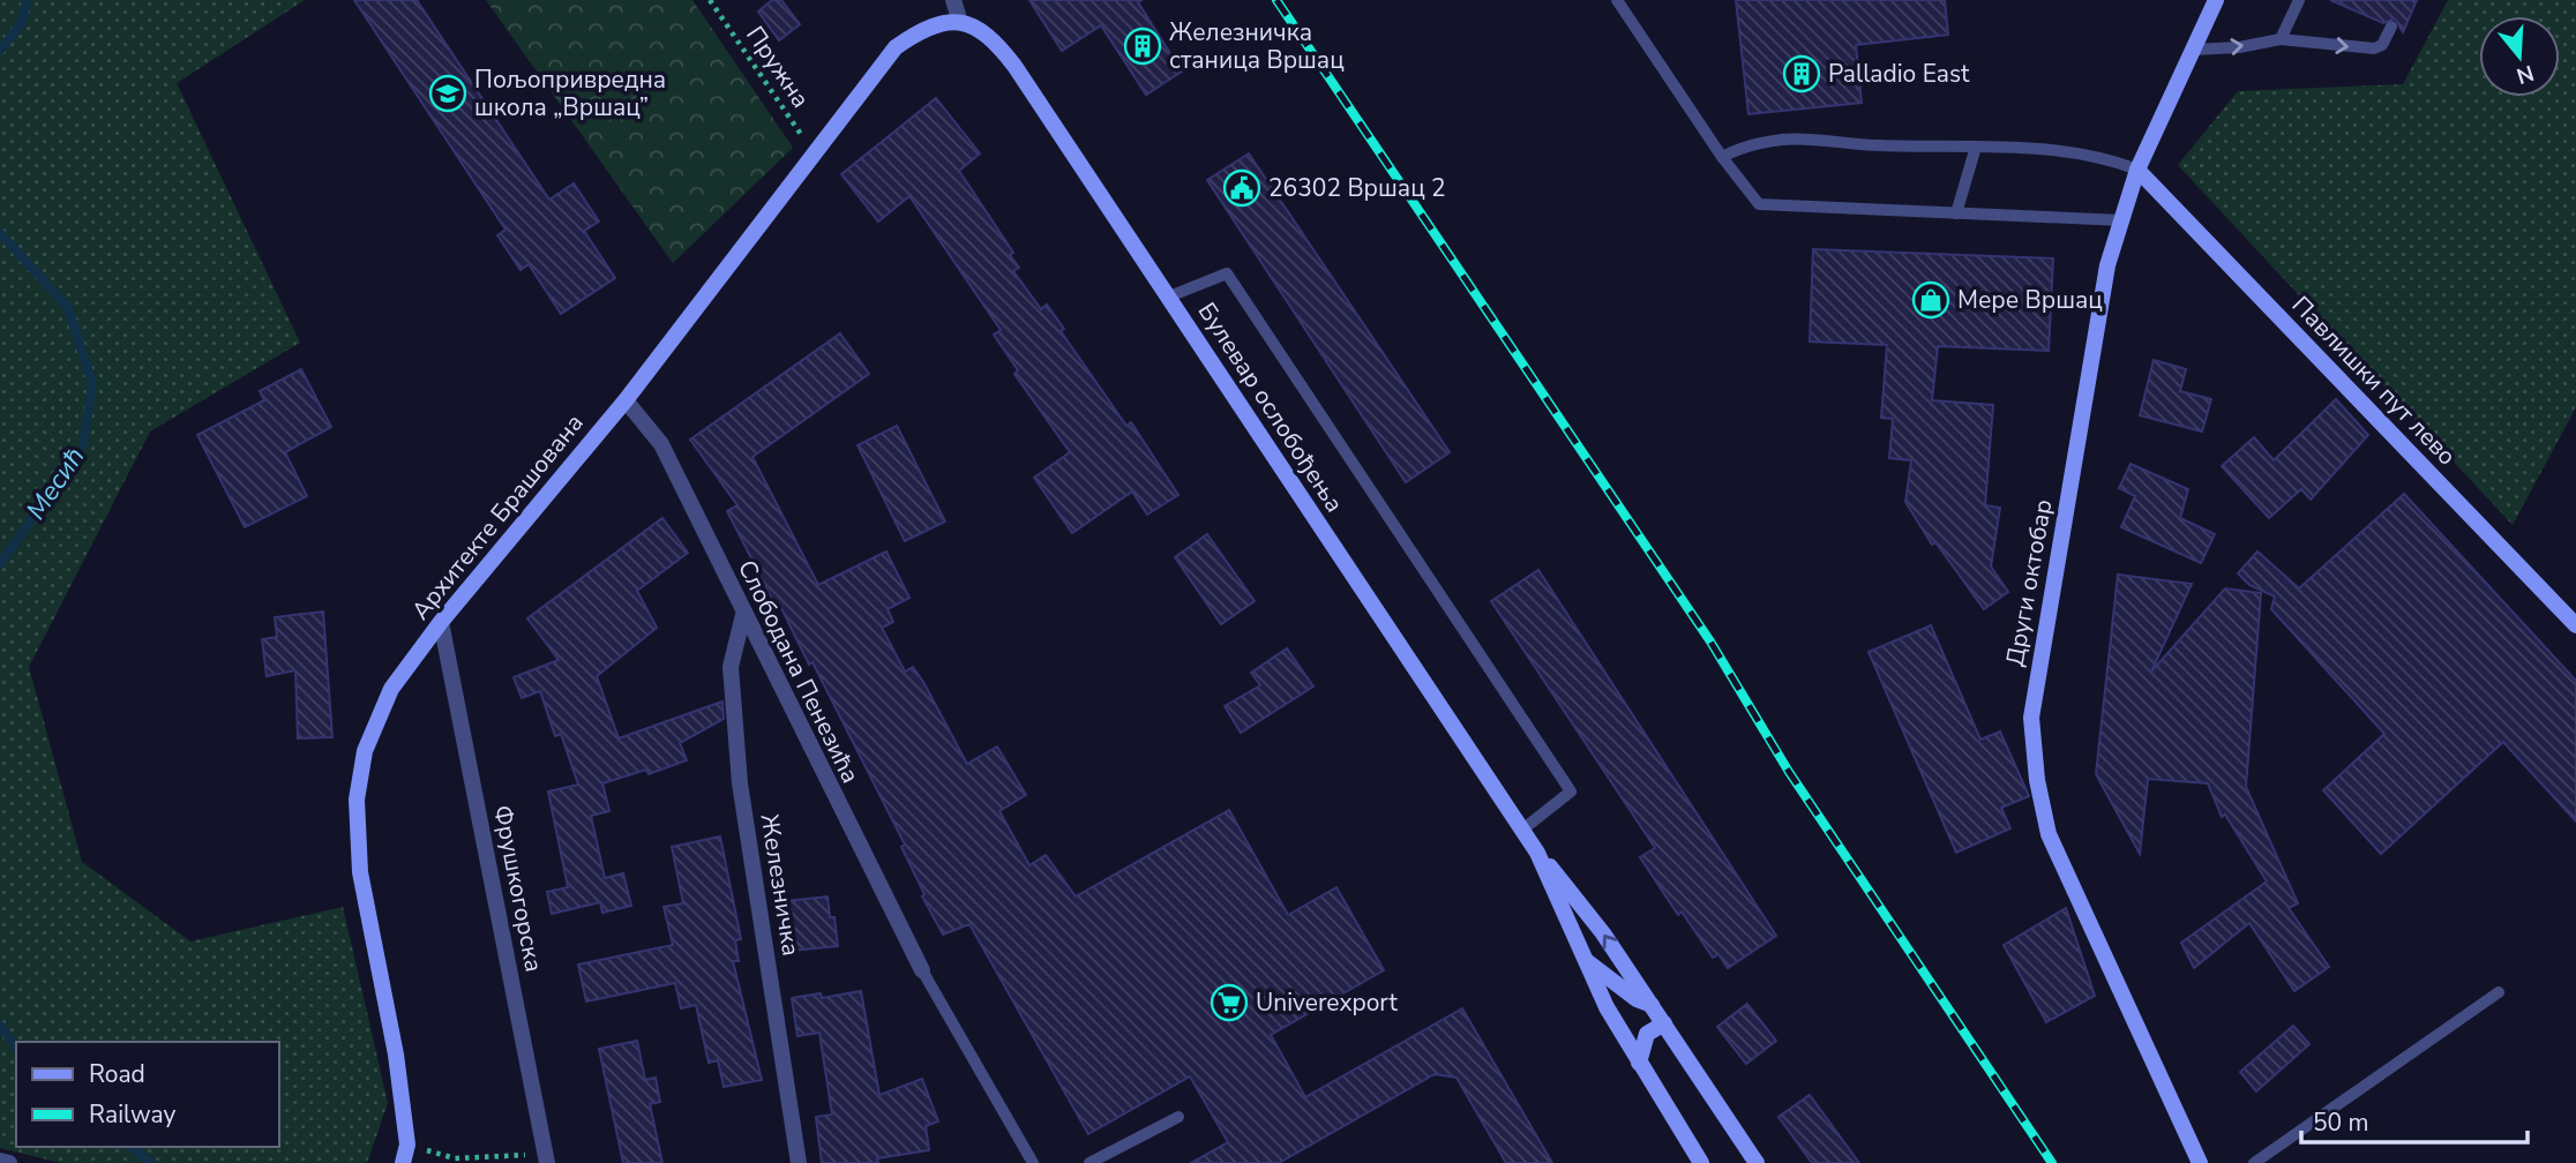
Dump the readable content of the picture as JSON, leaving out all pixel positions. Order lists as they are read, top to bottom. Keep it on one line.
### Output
{"streets":{"street":["Павлишки пут лево","Булевар ослобођења","Архитекте Брашована","Други октобар","Слободана Пенезића","Железничка","Фрушкогорска"],"path":["Пружна"]},"crossings":[["Пружна","Архитекте Брашована"],["Павлишки пут лево","Други октобар"],["Булевар ослобођења","Архитекте Брашована"],["Архитекте Брашована","Слободана Пенезића"],["Архитекте Брашована","Фрушкогорска"],["Слободана Пенезића","Железничка"]],"water":["Месић"],"places":{"building":["Железничка станица Вршац","Palladio East"],"school or university":["Пољопривредна школа „Вршац”"],"public building":["26302 Вршац 2"],"shop":["Мере Вршац"],"supermarket":["Univerexport"]},"legend":["Road","Railway"],"scale_bar":"50 m","north":"bottom"}
